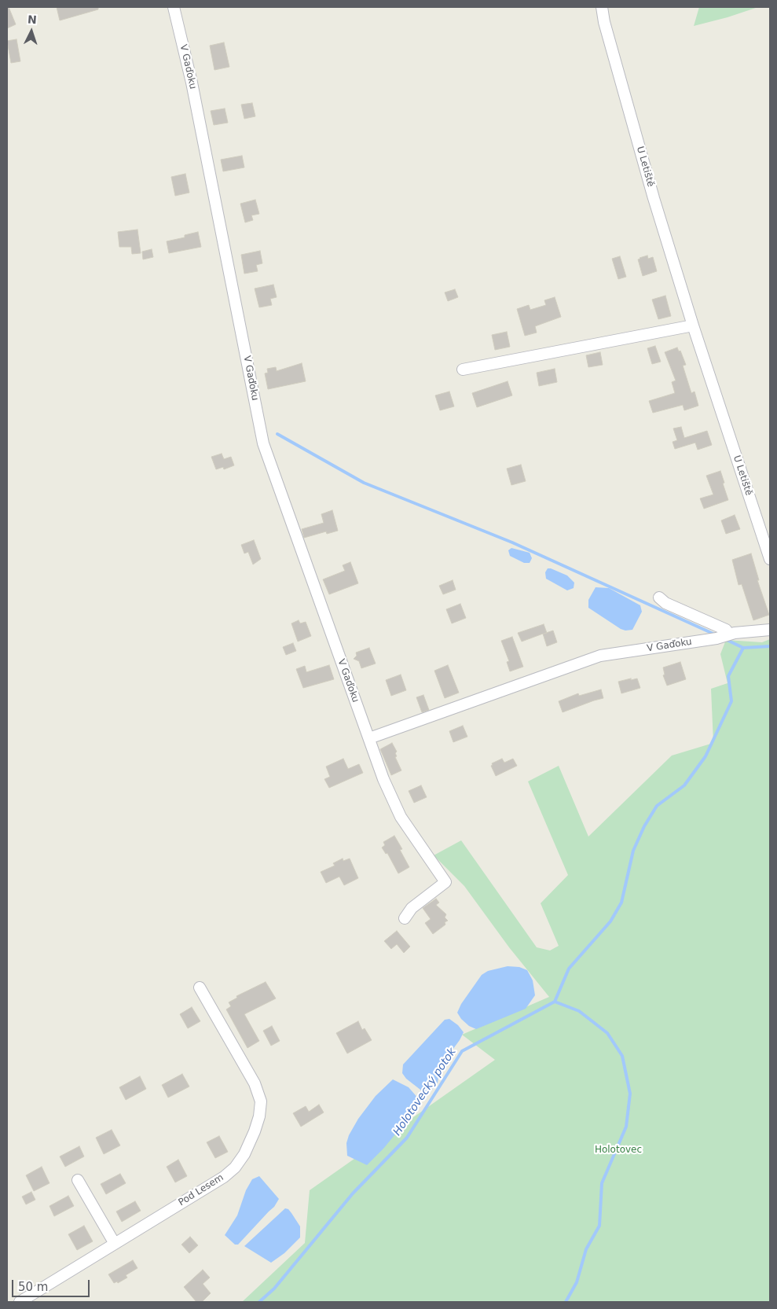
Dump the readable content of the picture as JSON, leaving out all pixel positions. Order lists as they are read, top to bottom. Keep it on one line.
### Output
{"streets":{"street":["V Gaďoku","U Letiště","Pod Lesem"]},"water":["Holotovecký potok"],"parks":["Holotovec"],"scale_bar":"50 m","north":"top"}
